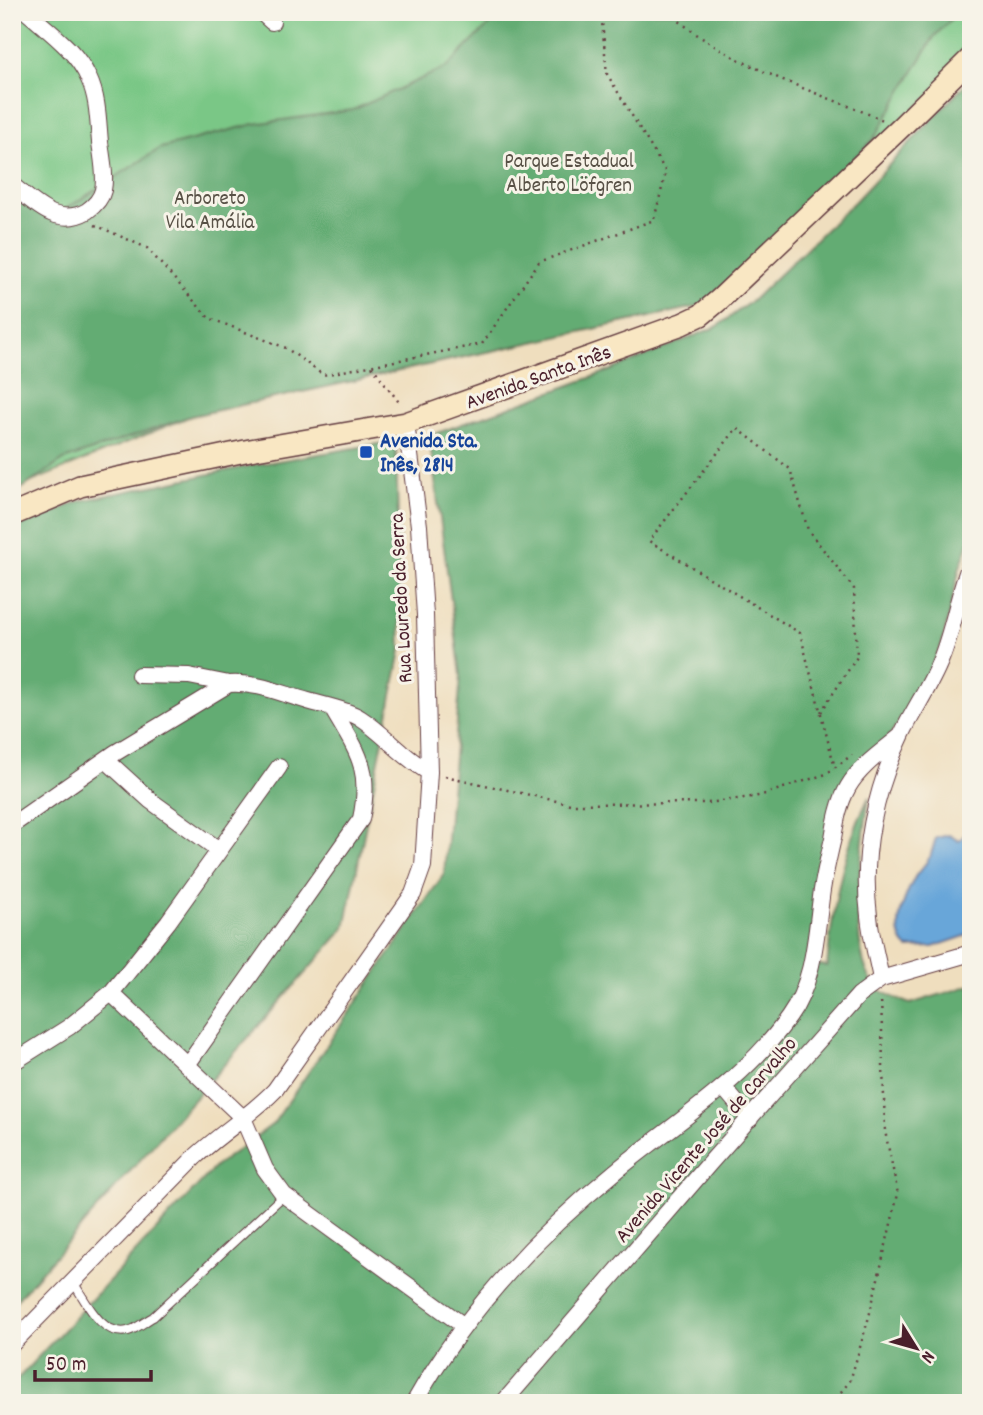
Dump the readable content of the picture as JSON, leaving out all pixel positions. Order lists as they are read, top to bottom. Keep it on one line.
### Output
{"streets":{"main road":["Avenida Santa Inês"],"street":["Rua Louredo da Serra","Avenida Vicente José de Carvalho"]},"crossings":[["Avenida Santa Inês","Rua Louredo da Serra"]],"parks":["Parque Estadual Alberto Löfgren","Arboreto Vila Amália"],"places":{"transit":["Avenida Sta. Inês, 2814"]},"scale_bar":"50 m","north":"bottom right"}
